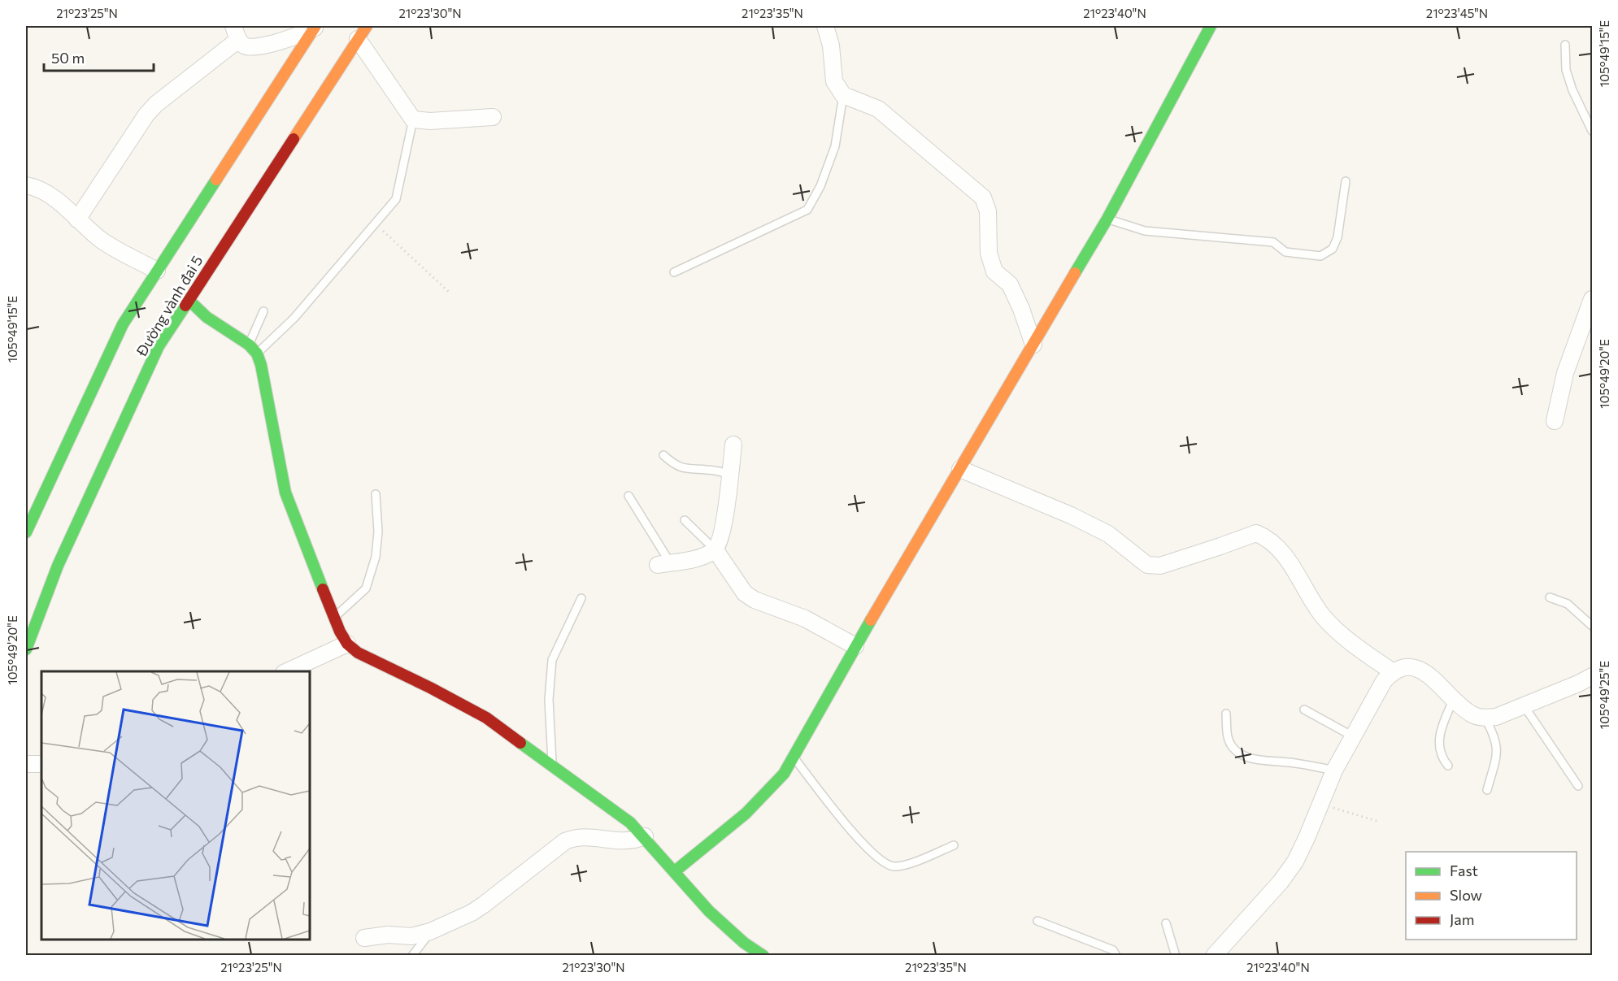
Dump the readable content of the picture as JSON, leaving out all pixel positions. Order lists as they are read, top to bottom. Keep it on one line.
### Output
{"streets":{"street":["Đường vành đai 5"]},"legend":["Fast","Slow","Jam"],"scale_bar":"50 m","coordinates":["21°23'25\"N","21°23'30\"N","21°23'35\"N","21°23'40\"N","21°23'45\"N","105°49'15\"E","105°49'20\"E","105°49'25\"E"]}
